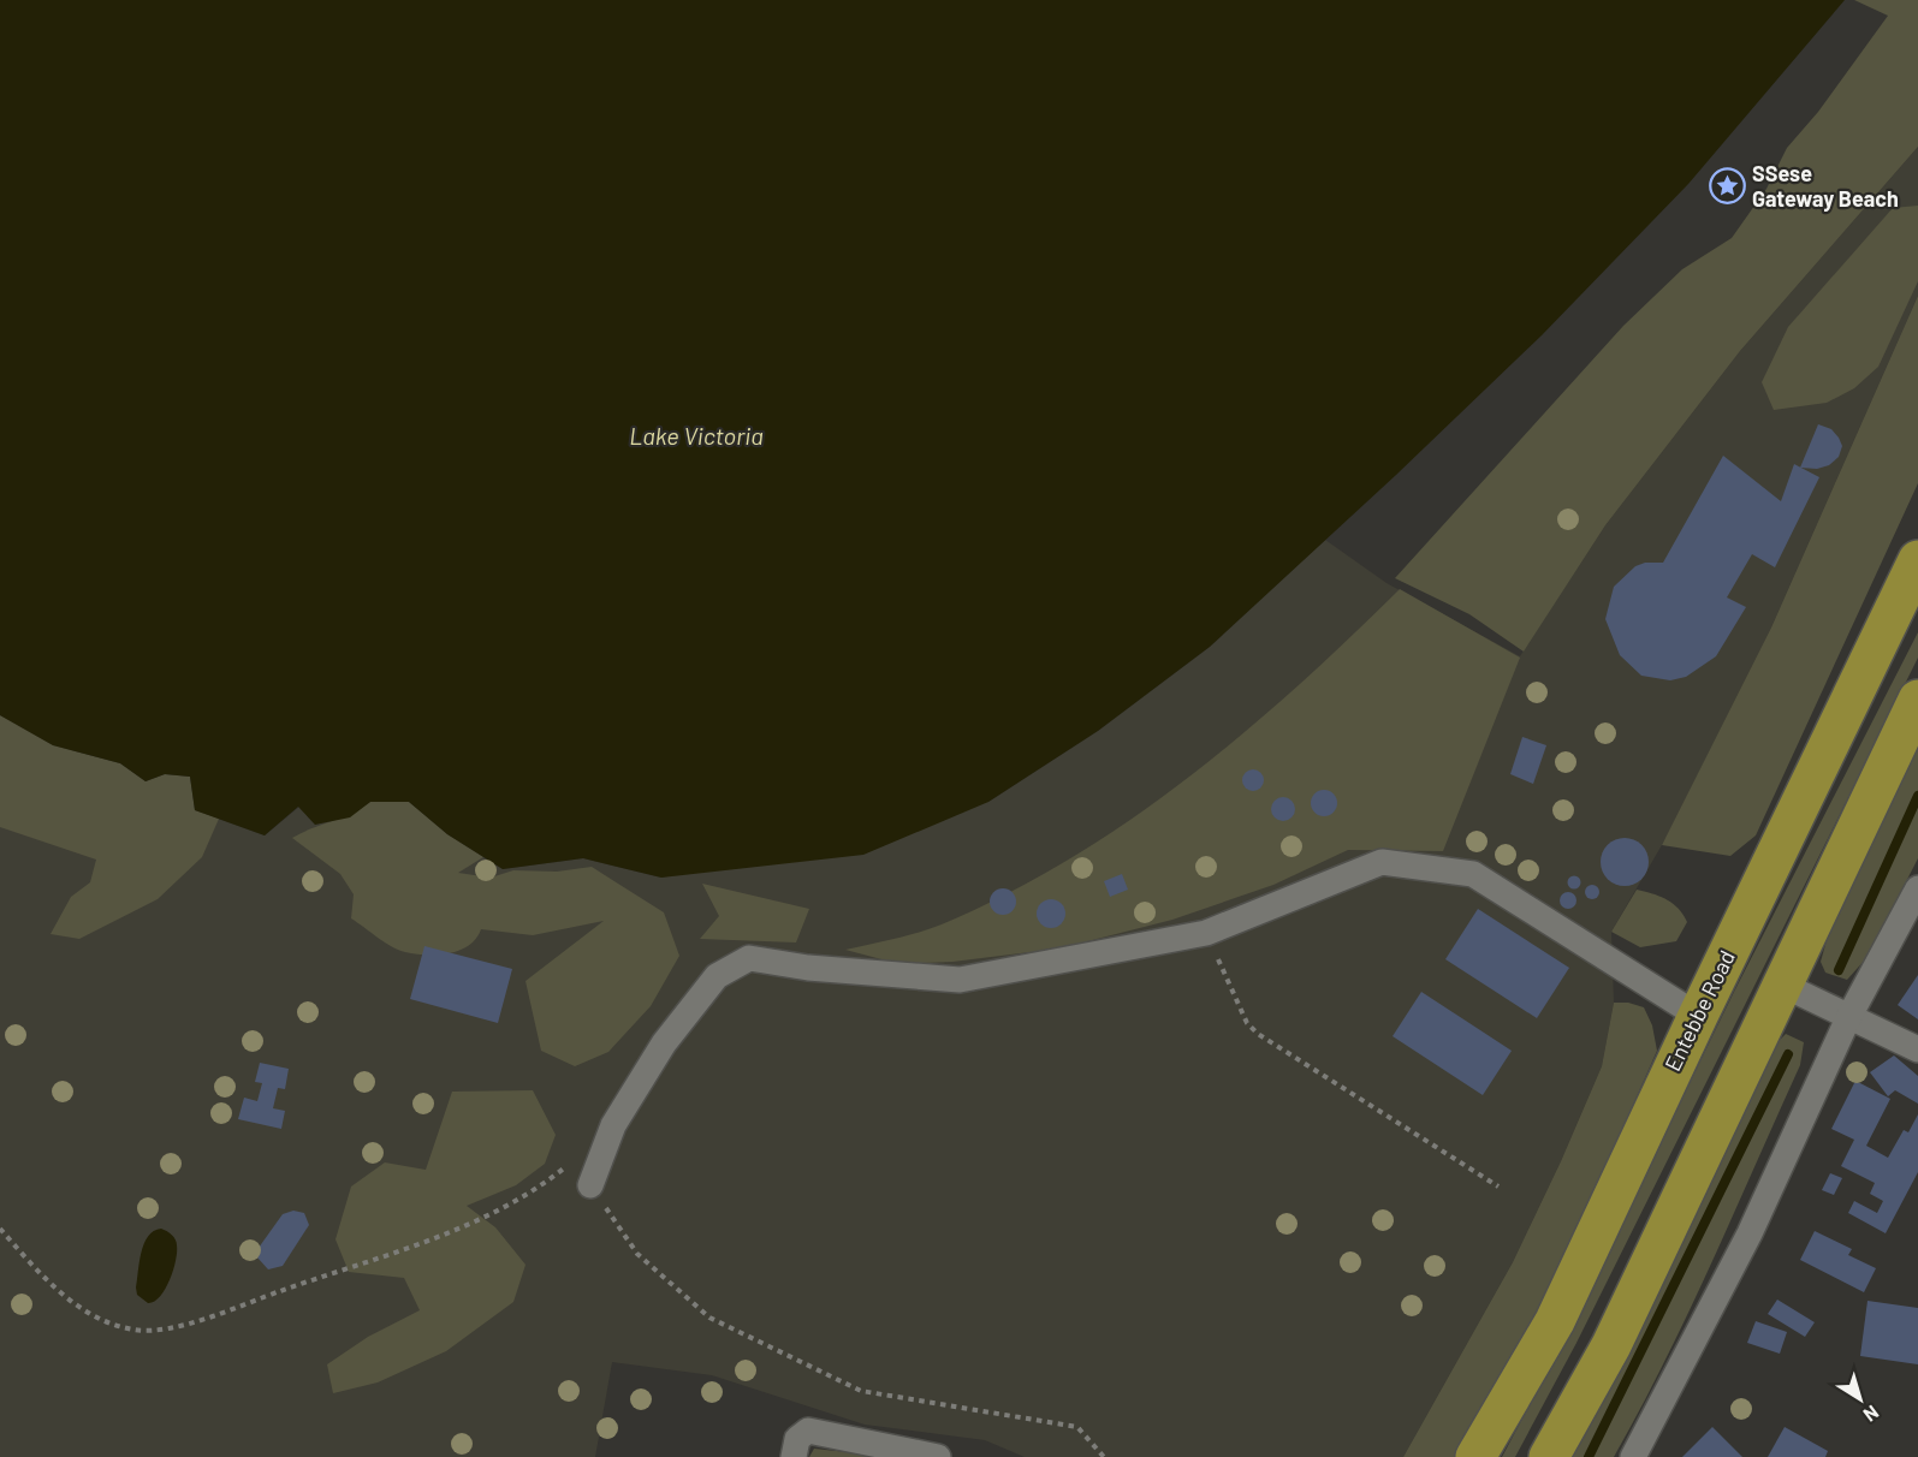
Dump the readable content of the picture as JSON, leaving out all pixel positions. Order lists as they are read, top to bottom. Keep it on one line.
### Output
{"streets":{"highway":["Entebbe Road"]},"water":["Lake Victoria"],"places":{"place":["SSese Gateway Beach"]},"north":"bottom right"}
